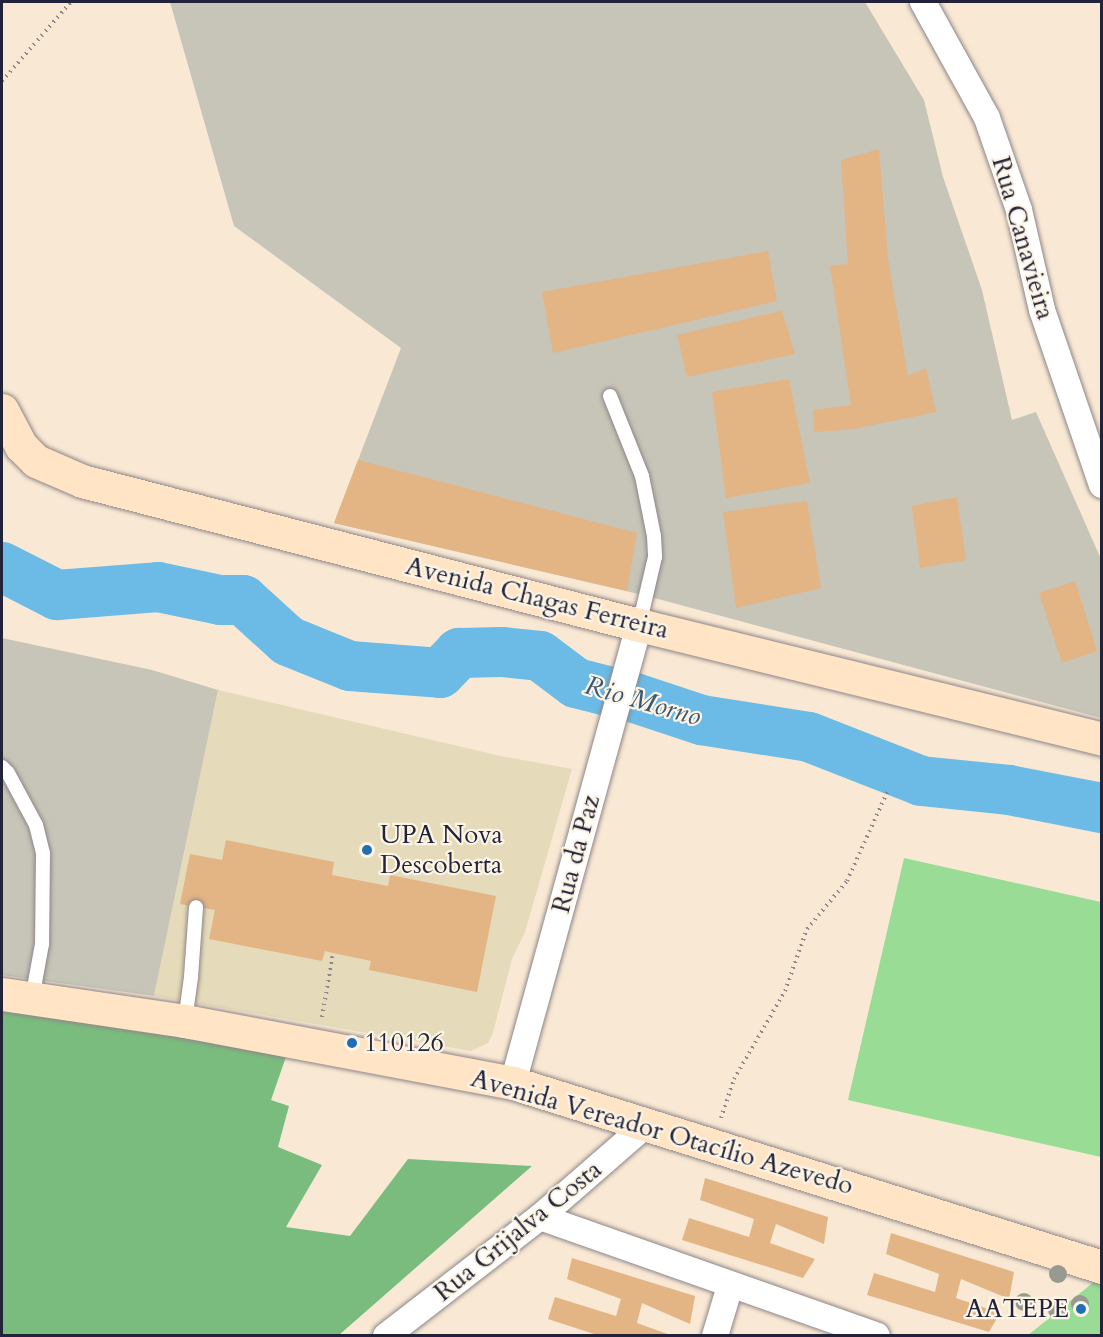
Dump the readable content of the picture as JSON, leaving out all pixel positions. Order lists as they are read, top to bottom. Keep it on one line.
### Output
{"streets":{"street":["Rua Canavieira","Avenida Chagas Ferreira","Rua da Paz","Avenida Vereador Otacílio Azevedo","Rua Grijalva Costa"]},"crossings":[["Avenida Chagas Ferreira","Rua da Paz"],["Rua da Paz","Avenida Vereador Otacílio Azevedo"],["Avenida Vereador Otacílio Azevedo","Rua Grijalva Costa"]],"water":["Rio Morno"],"places":["UPA Nova Descoberta","110126","AATEPE"]}
